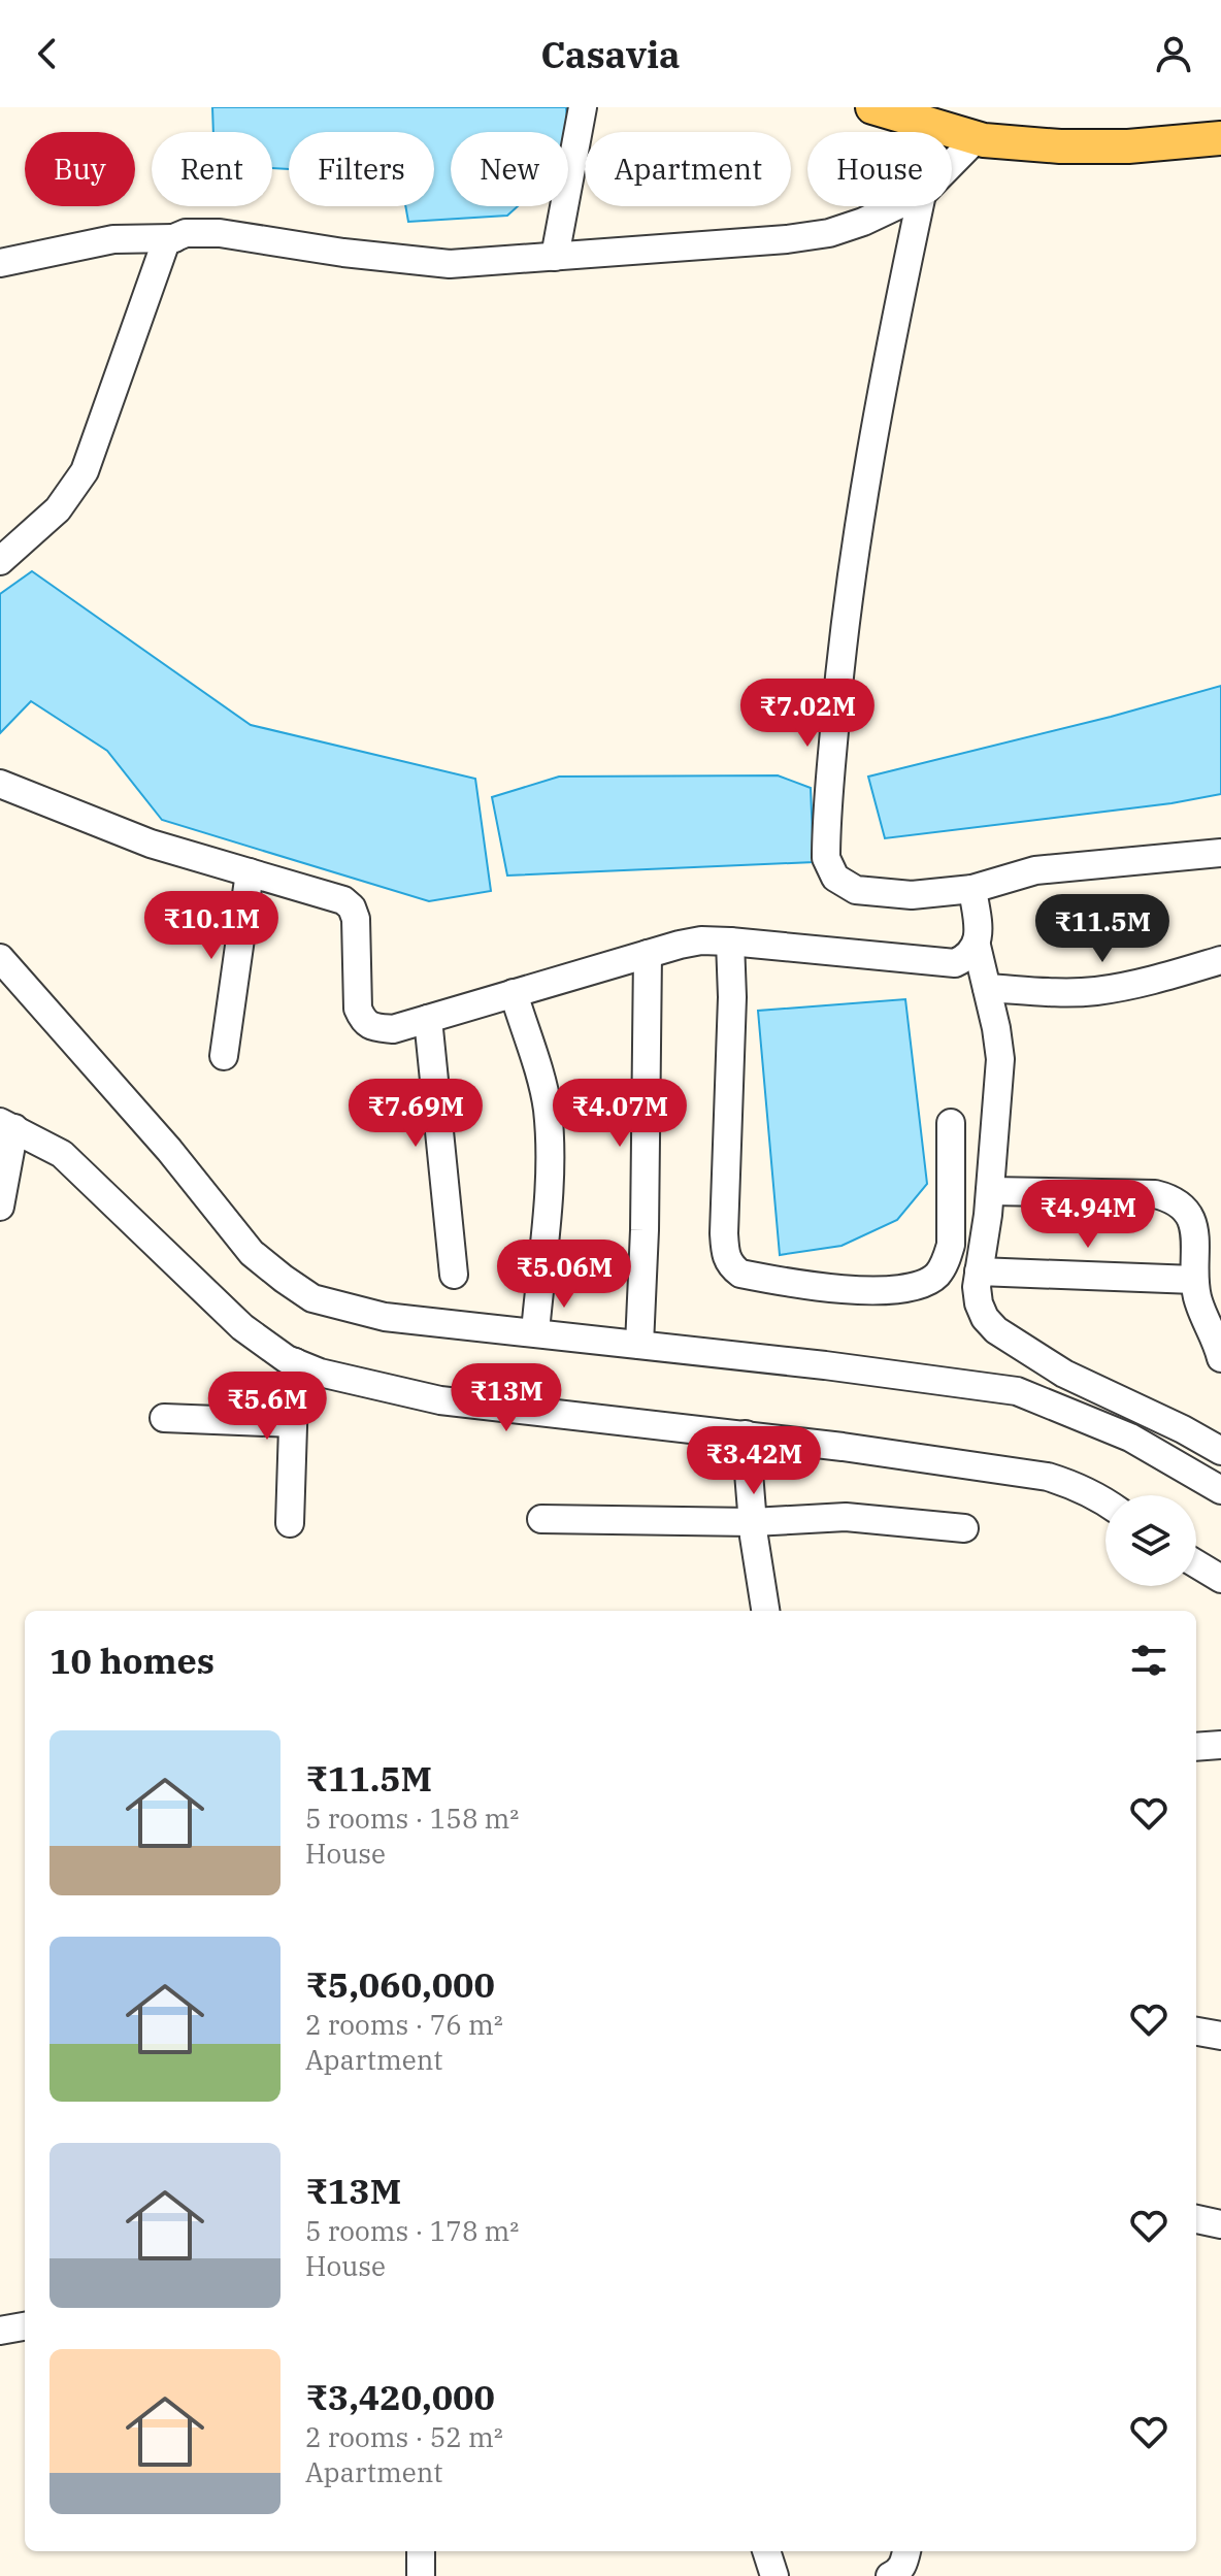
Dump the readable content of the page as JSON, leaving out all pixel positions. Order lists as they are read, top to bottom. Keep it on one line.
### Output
{"page":{"header":"Casavia","chip":["Buy","Rent","Filters","New","Apartment","House"],"price":["₹7.02M","₹10.1M","₹11.5M","₹7.69M","₹4.07M","₹4.94M","₹5.06M","₹13M","₹5.6M","₹3.42M"],"heading":"10 homes","list":[{"name":"₹11.5M","note":"5 rooms · 158 m² · House"},{"name":"₹5,060,000","note":"2 rooms · 76 m² · Apartment"},{"name":"₹13M","note":"5 rooms · 178 m² · House"},{"name":"₹3,420,000","note":"2 rooms · 52 m² · Apartment"}]}}
